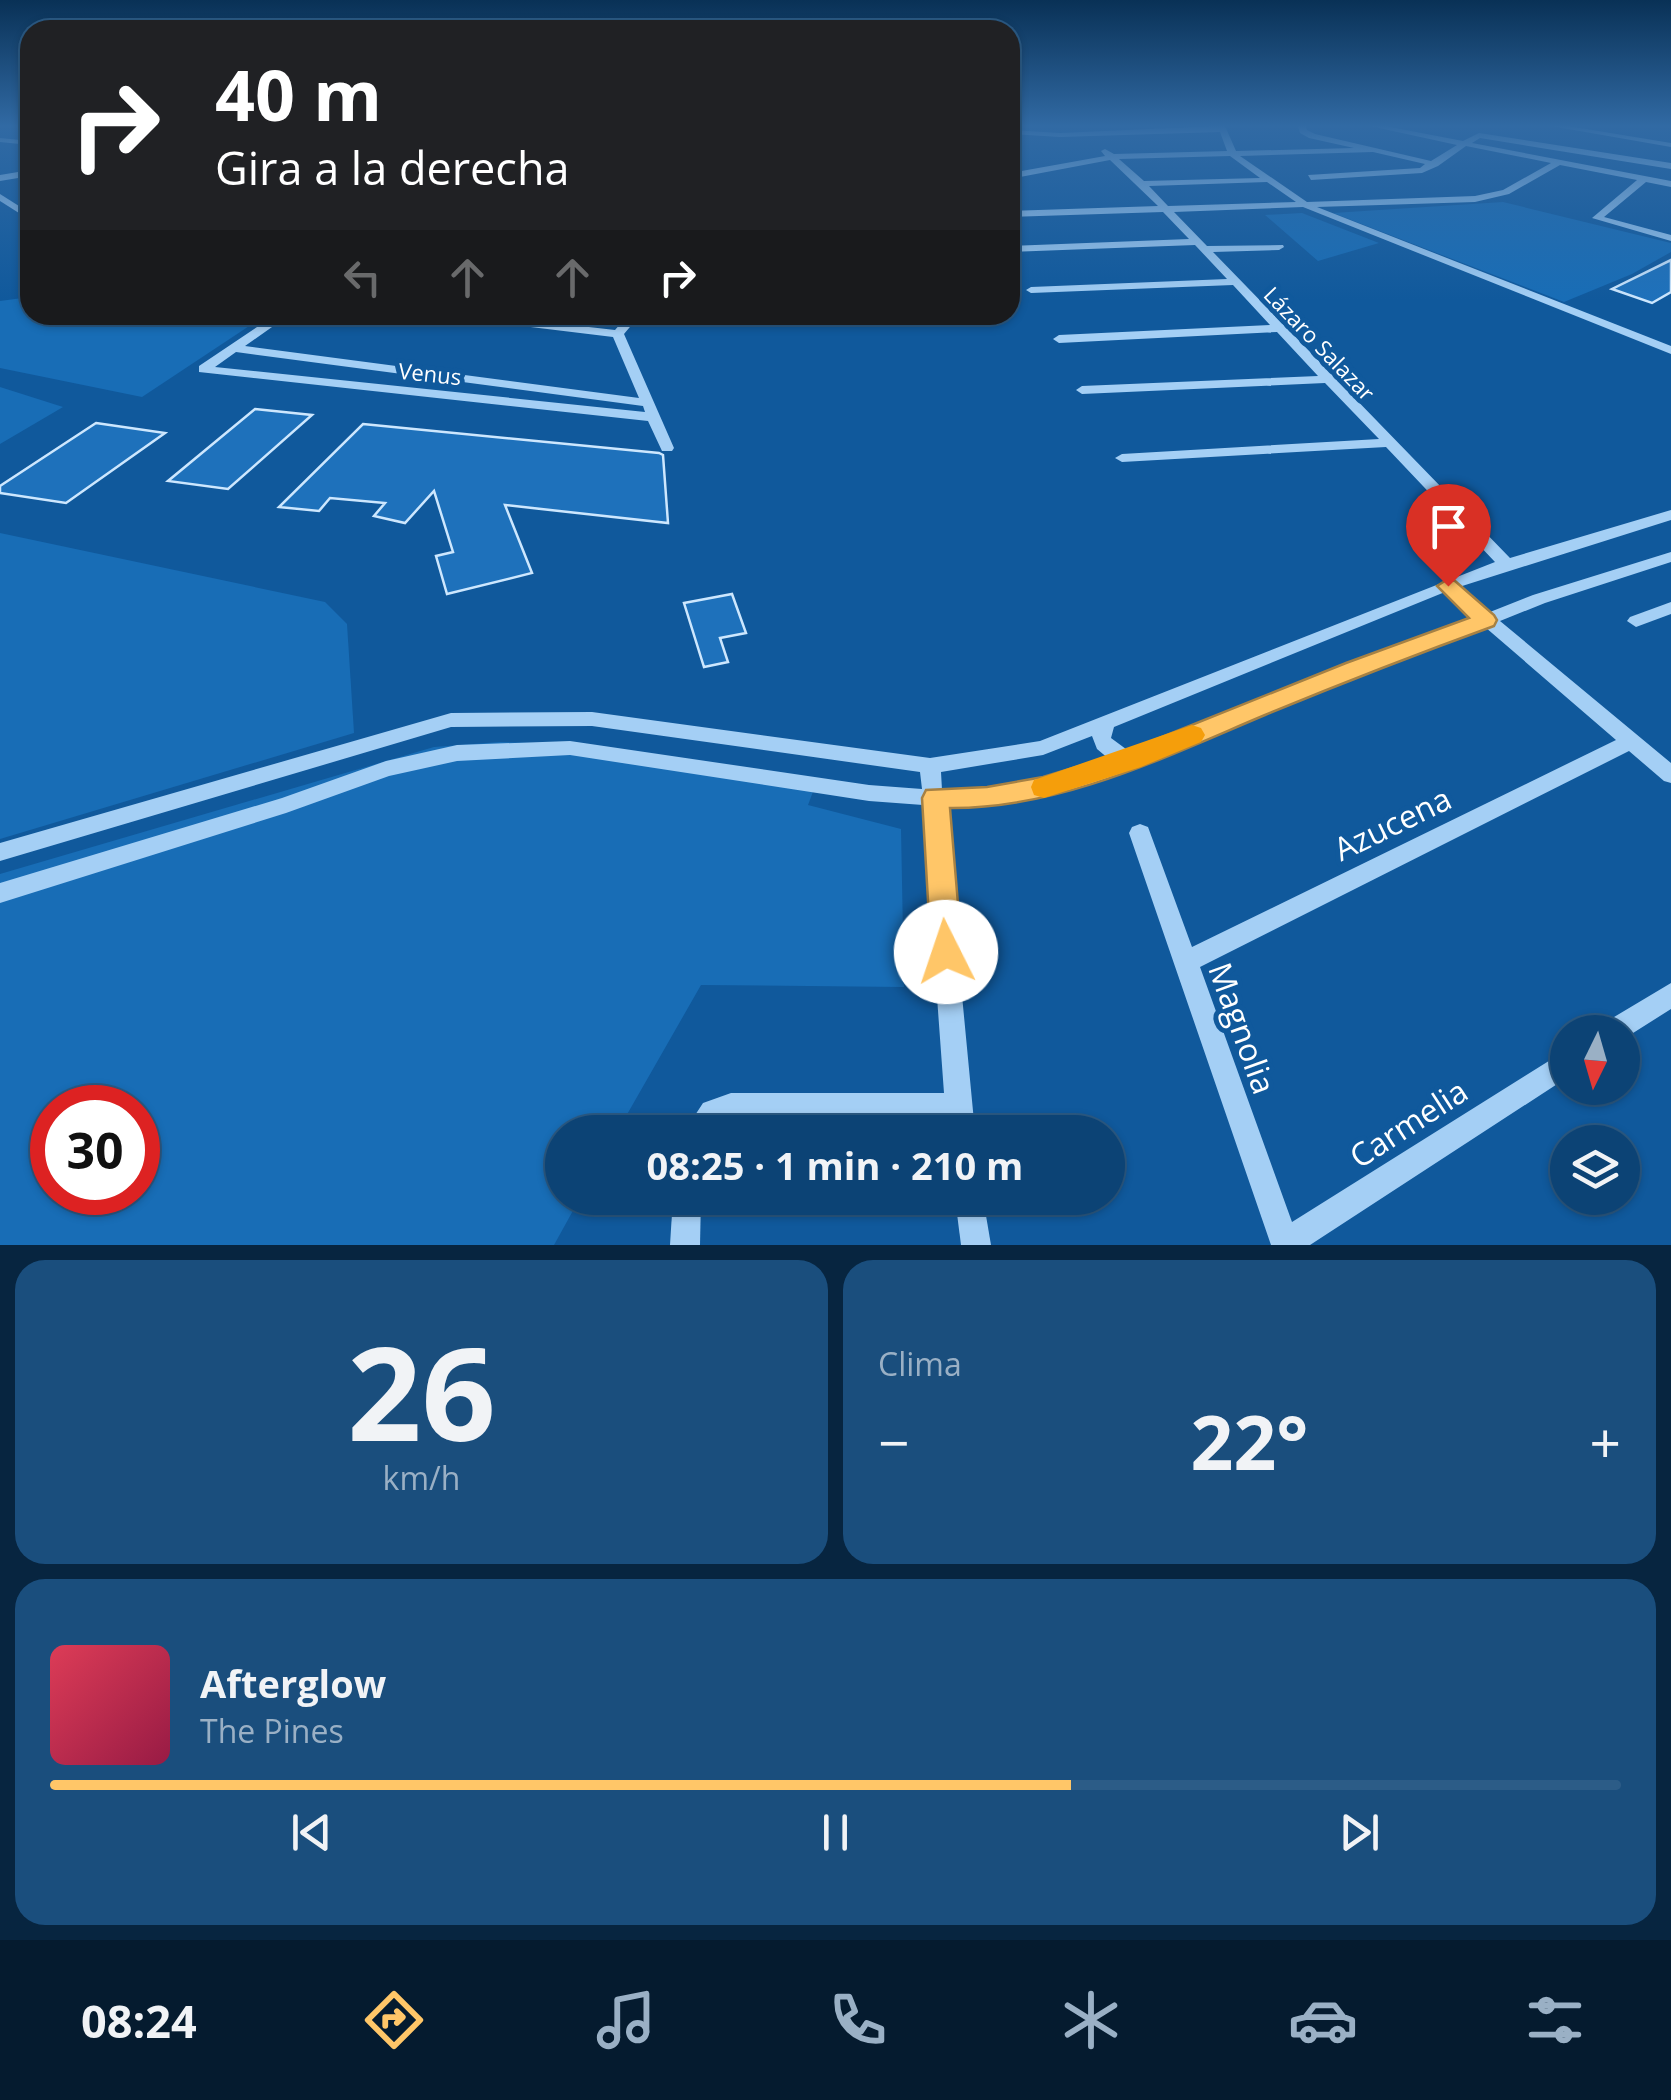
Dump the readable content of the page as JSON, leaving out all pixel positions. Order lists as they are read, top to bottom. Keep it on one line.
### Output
{"streets":{"street":["Lázaro Salazar","Venus","Azucena","Magnolia","Carmelia"]},"crossings":[["Azucena","Magnolia"],["Magnolia","Carmelia"]],"north":"bottom","page":{"turn":["40 m","Gira a la derecha"],"limit":"30","trip":"08:25 · 1 min · 210 m","tile":[["26","km/h"],"Clima"],"heat":["−","22°","+"],"song":["Afterglow","The Pines"],"tabs":"08:24"}}
